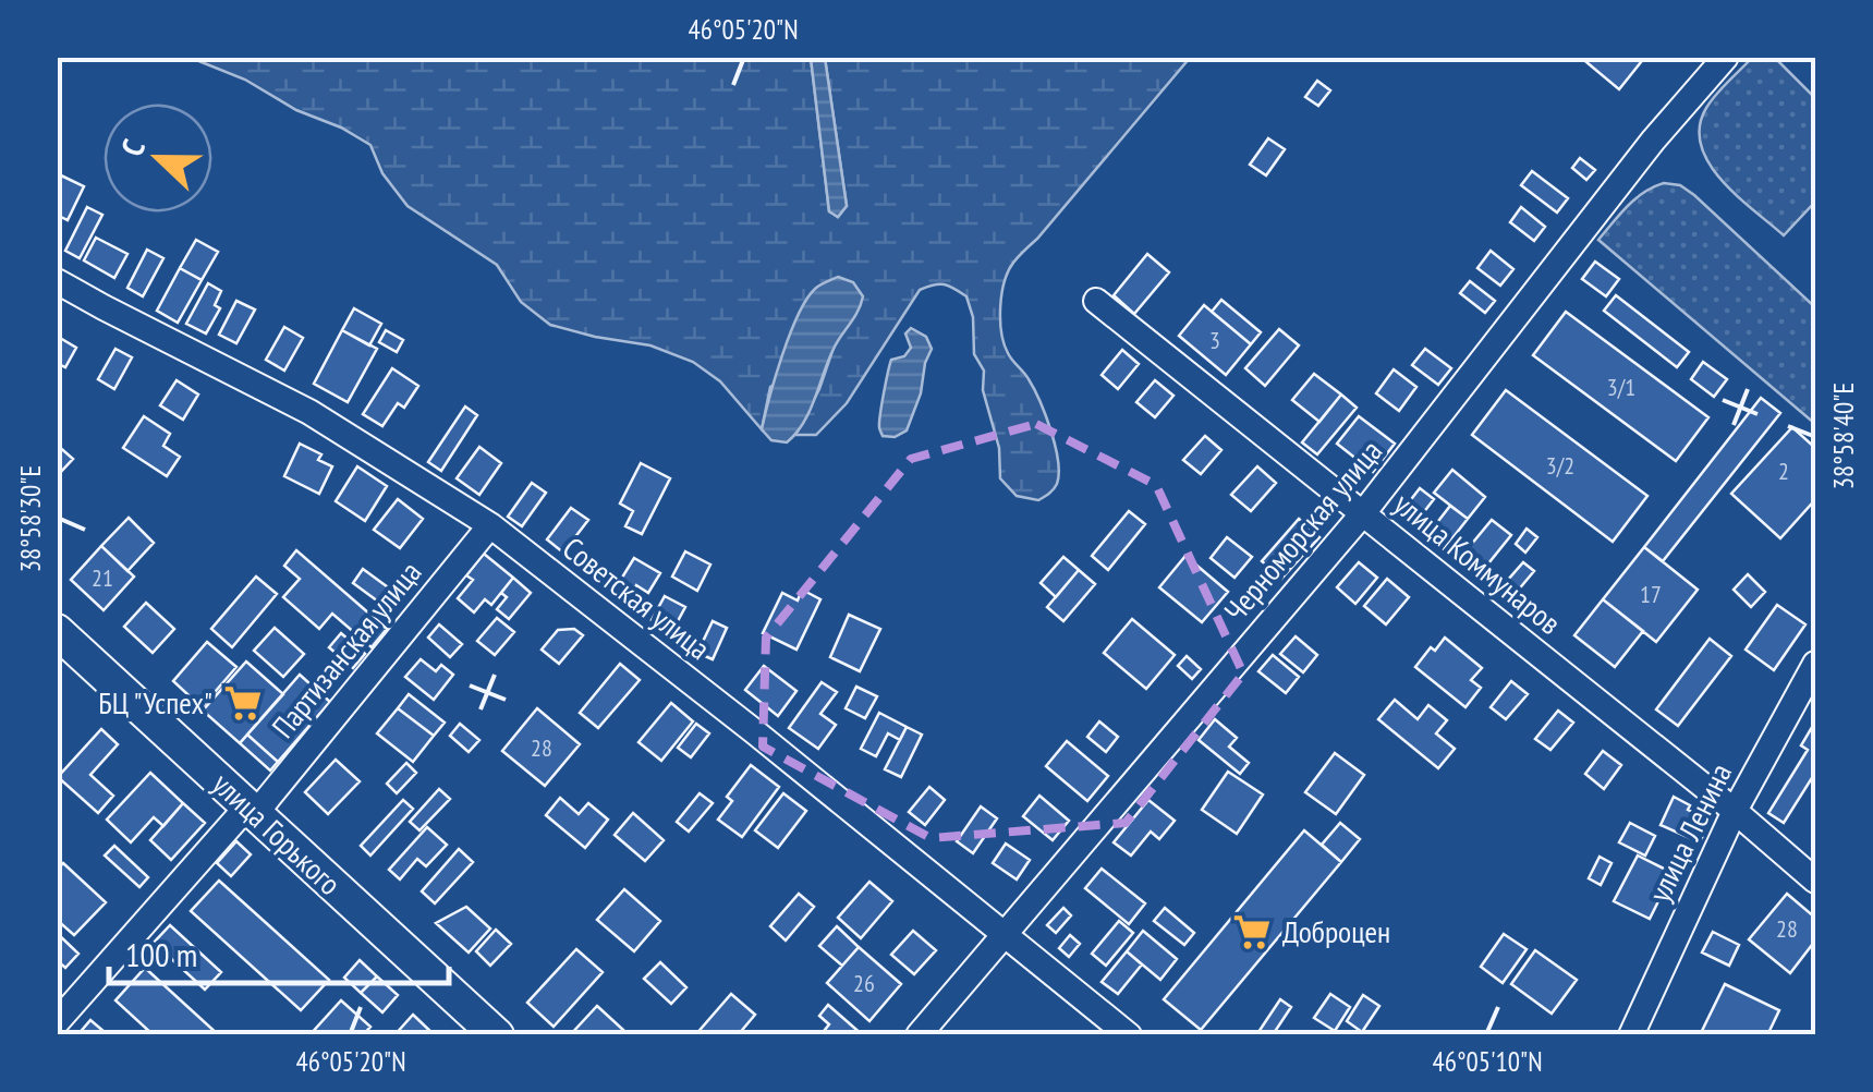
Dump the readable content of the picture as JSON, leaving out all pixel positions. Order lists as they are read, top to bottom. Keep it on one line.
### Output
{"streets":{"main road":["улица Горького"],"street":["Черноморская улица","улица Коммунаров","Советская улица","Партизанская улица","улица Ленина"]},"crossings":[["Черноморская улица","улица Коммунаров"],["Черноморская улица","Советская улица"],["улица Коммунаров","улица Ленина"],["Советская улица","Партизанская улица"],["Партизанская улица","улица Горького"]],"places":{"supermarket":["БЦ \"Успех\"","Доброцен"]},"house_numbers":["3","3/1","3/2","2","21","17","28","28","26"],"scale_bar":"100 m","north":"left","coordinates":["46°05'20\"N","38°58'40\"E","38°58'30\"E","46°05'10\"N"]}
